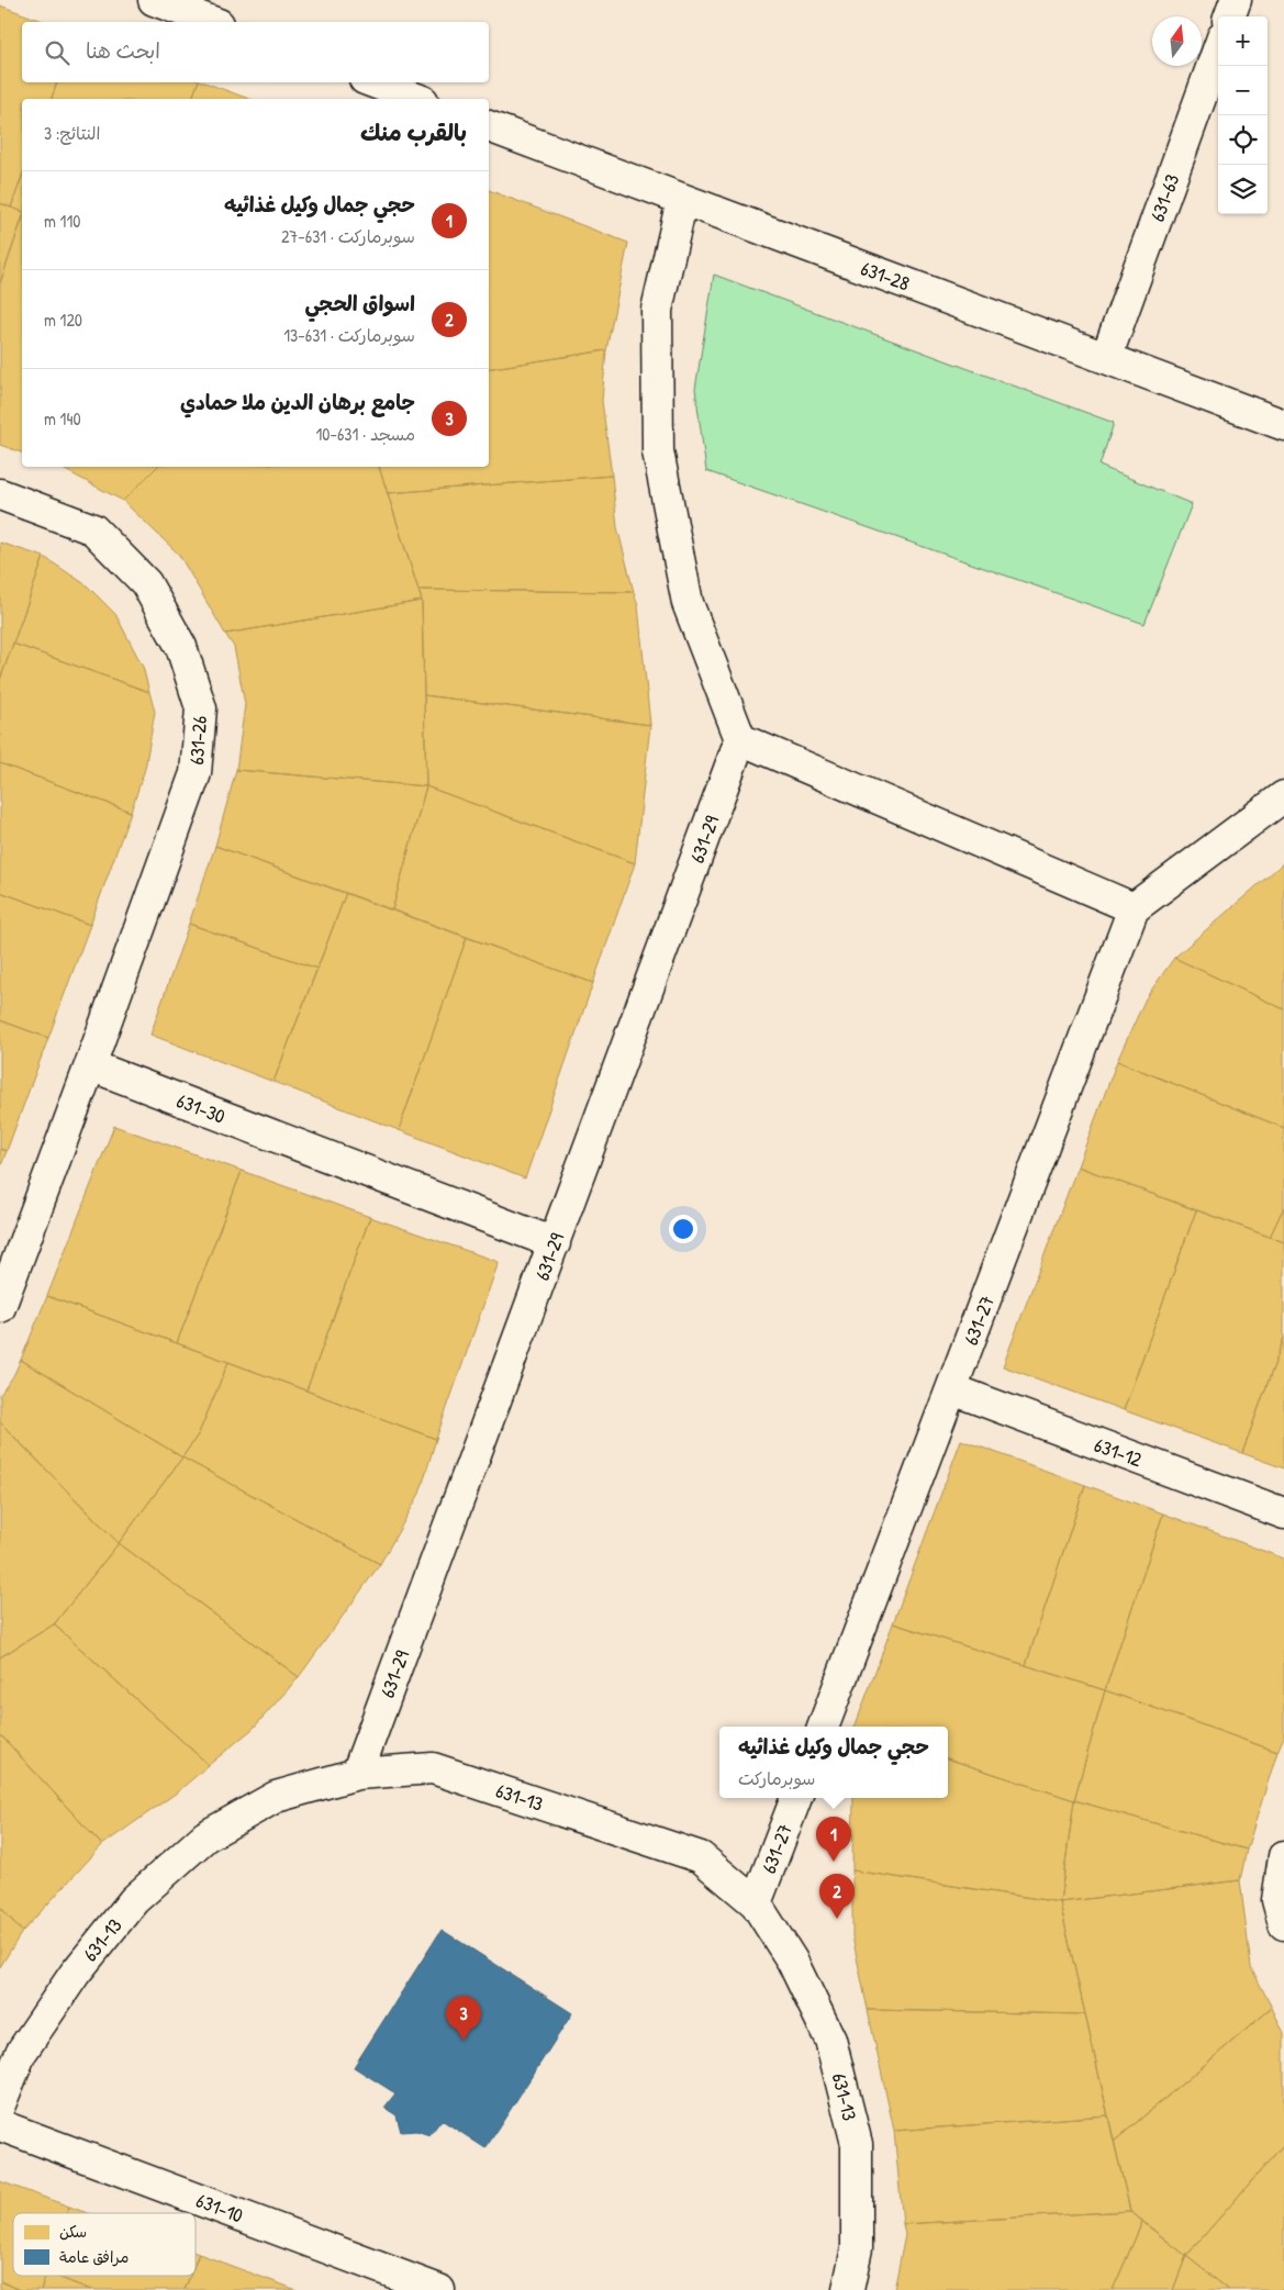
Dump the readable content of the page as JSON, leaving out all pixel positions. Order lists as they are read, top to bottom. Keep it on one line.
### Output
{"streets":{"street":["631-63","631-28","631-26","631-29","631-30","631-27","631-12","631-13","631-10"]},"crossings":[["631-63","631-28"],["631-26","631-30"],["631-29","631-30"],["631-29","631-13"],["631-27","631-12"],["631-27","631-13"]],"legend":["سكن","مرافق عامة"],"north":"top","page":{"map_buttons":["+","−"],"search":"ابحث هنا","heading":["بالقرب منك","النتائج: 3"],"list":[{"mark":"1","name":"حجي جمال وكيل غذائيه","note":"سوبرماركت · 631-27","value":"110 m"},{"mark":"2","name":"اسواق الحجي","note":"سوبرماركت · 631-13","value":"120 m"},{"mark":"3","name":"جامع برهان الدين ملا حمادي","note":"مسجد · 631-10","value":"140 m"}],"popup":["حجي جمال وكيل غذائيه","سوبرماركت"],"pins":["1","2","3"]}}
